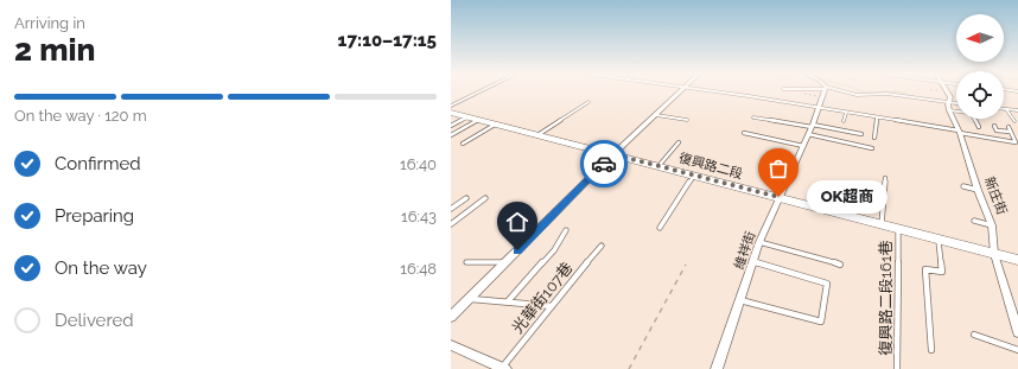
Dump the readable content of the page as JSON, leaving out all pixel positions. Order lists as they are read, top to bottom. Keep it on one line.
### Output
{"streets":{"street":["復興路二段","新庄街","維祥街"],"lane":["光華街107巷","復興路二段161巷"]},"crossings":[["復興路二段","新庄街"],["復興路二段","維祥街"],["復興路二段","復興路二段161巷"]],"places":["OK超商"],"north":"left","page":{"heading":["2 min","Arriving in","17:10–17:15"],"bar":"On the way · 120 m","list":[["Confirmed","16:40"],["Preparing","16:43"],["On the way","16:48"],"Delivered"],"bubble":"OK超商"}}
